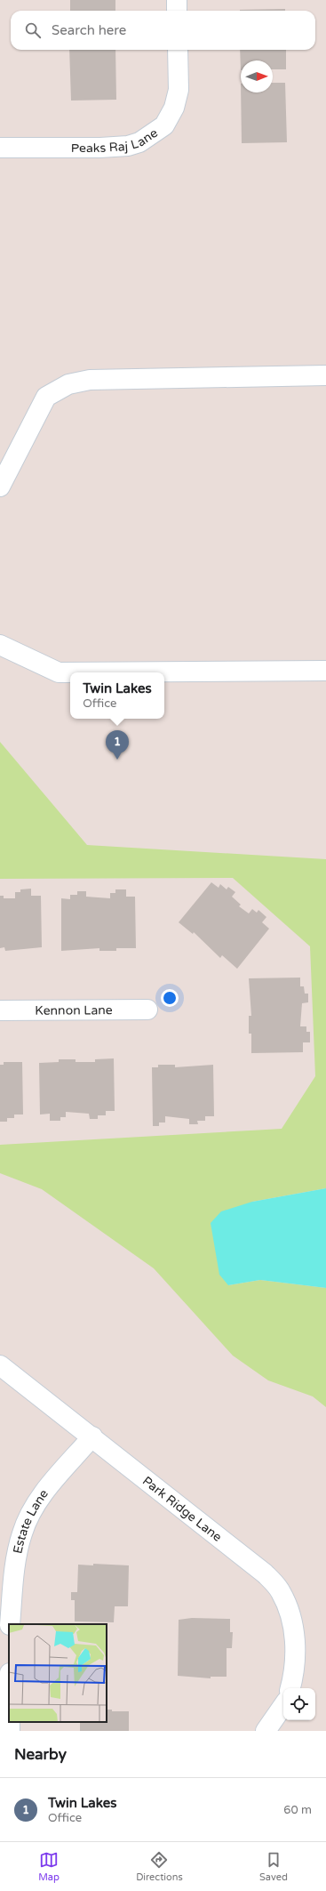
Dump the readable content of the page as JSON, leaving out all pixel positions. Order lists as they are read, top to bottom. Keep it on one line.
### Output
{"streets":{"street":["Peaks Raj Lane","Kennon Lane","Park Ridge Lane","Estate Lane"]},"crossings":[["Park Ridge Lane","Estate Lane"]],"north":"right","page":{"search":"Search here","popup":["Twin Lakes","Office"],"pins":"1","heading":"Nearby","list":[{"mark":"1","name":"Twin Lakes","note":"Office","value":"60 m"}],"nav":["Map","Directions","Saved"]}}
